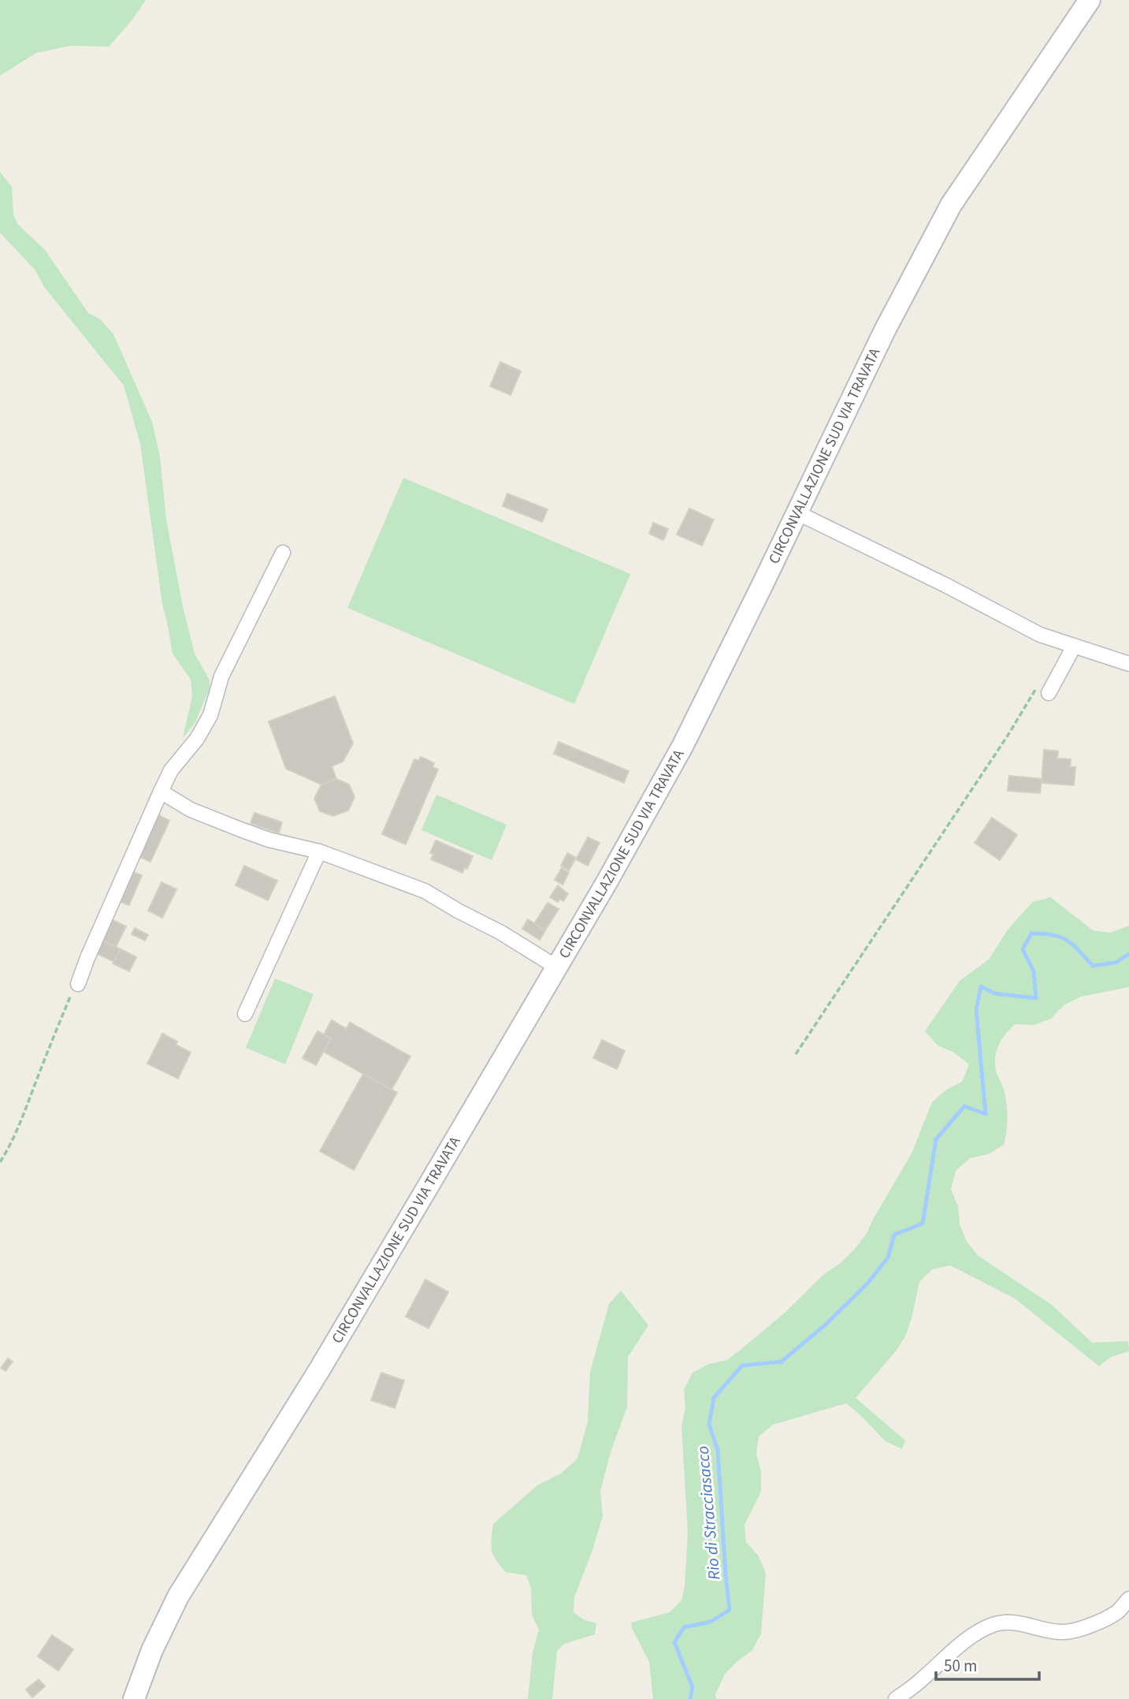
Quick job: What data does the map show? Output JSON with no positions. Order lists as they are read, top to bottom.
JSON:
{
  "streets": {
    "street": ["CIRCONVALLAZIONE SUD VIA TRAVATA"]
  },
  "water": ["Rio di Stracciasacco"],
  "scale_bar": "50 m"
}
